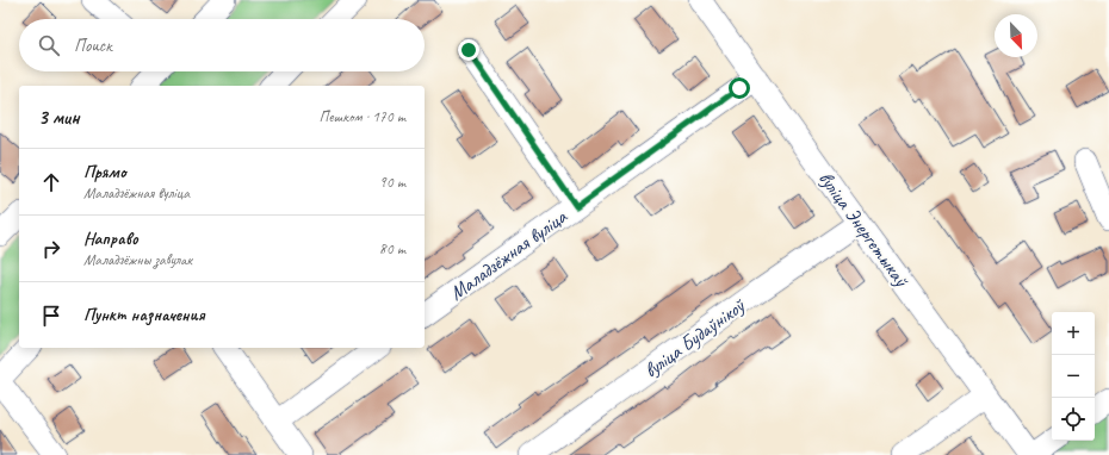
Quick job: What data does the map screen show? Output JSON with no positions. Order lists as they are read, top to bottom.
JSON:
{
  "streets": {
    "street": ["вуліца Энергетыкаў", "Маладзёжная вуліца", "вуліца Будаўнікоў"]
  },
  "crossings": [
    ["вуліца Энергетыкаў", "Маладзёжная вуліца"],
    ["вуліца Энергетыкаў", "вуліца Будаўнікоў"]
  ],
  "north": "bottom right",
  "page": {
    "search": "Поиск",
    "heading": ["3 мин", "Пешком · 170 m"],
    "list": [
      ["Прямо", "Маладзёжная вуліца", "90 m"],
      ["Направо", "Маладзёжны завулак", "80 m"],
      "Пункт назначения"
    ],
    "map_buttons": ["+", "−"]
  }
}
